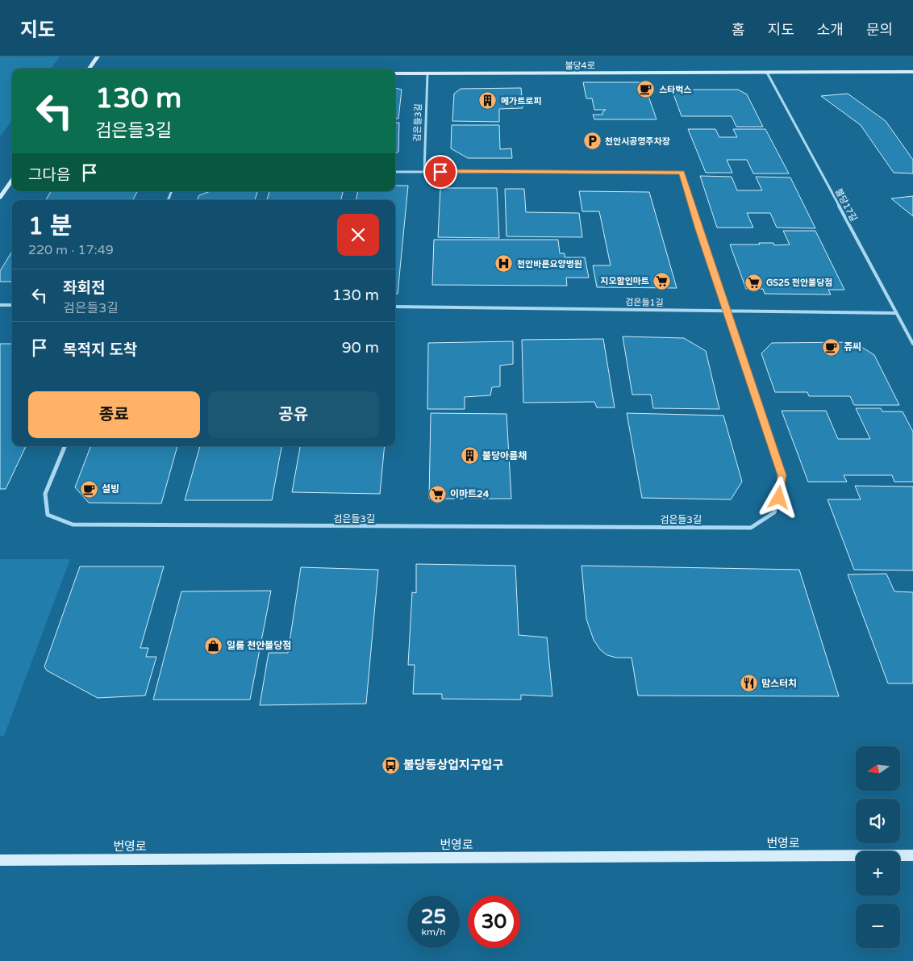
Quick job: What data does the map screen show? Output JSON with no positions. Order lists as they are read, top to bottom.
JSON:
{
  "streets": {
    "street": [
      "불당4로",
      "검은들3길",
      "불당17길",
      "검은들1길",
      "번영로"
    ]
  },
  "crossings": [
    ["불당4로", "검은들3길"],
    ["불당4로", "불당17길"],
    ["검은들3길", "검은들1길"],
    ["불당17길", "검은들1길"]
  ],
  "places": {
    "cafe": ["스타벅스", "쥬씨", "설빙"],
    "building": ["메가트로피", "불당아름채"],
    "parking": ["천안시공영주차장"],
    "hospital": ["천안바른요양병원"],
    "supermarket": ["지오할인마트", "GS25 천안불당점", "이마트24"],
    "shop": ["일룸 천안불당점"],
    "restaurant": ["맘스터치"],
    "bus stop": ["불당동상업지구입구"]
  },
  "north": "left",
  "page": {
    "header": "지도",
    "nav": [
      "홈",
      "지도",
      "소개",
      "문의"
    ],
    "turn": ["130 m", "검은들3길"],
    "then": "그다음",
    "heading": ["1 분", "220 m · 17:49"],
    "list": [
      {
        "name": "좌회전",
        "note": "검은들3길",
        "value": "130 m"
      },
      {
        "name": "목적지 도착",
        "value": "90 m"
      }
    ],
    "buttons": ["종료", "공유"],
    "map_buttons": ["+", "−"],
    "speed": "25 km/h",
    "limit": "30"
  }
}
